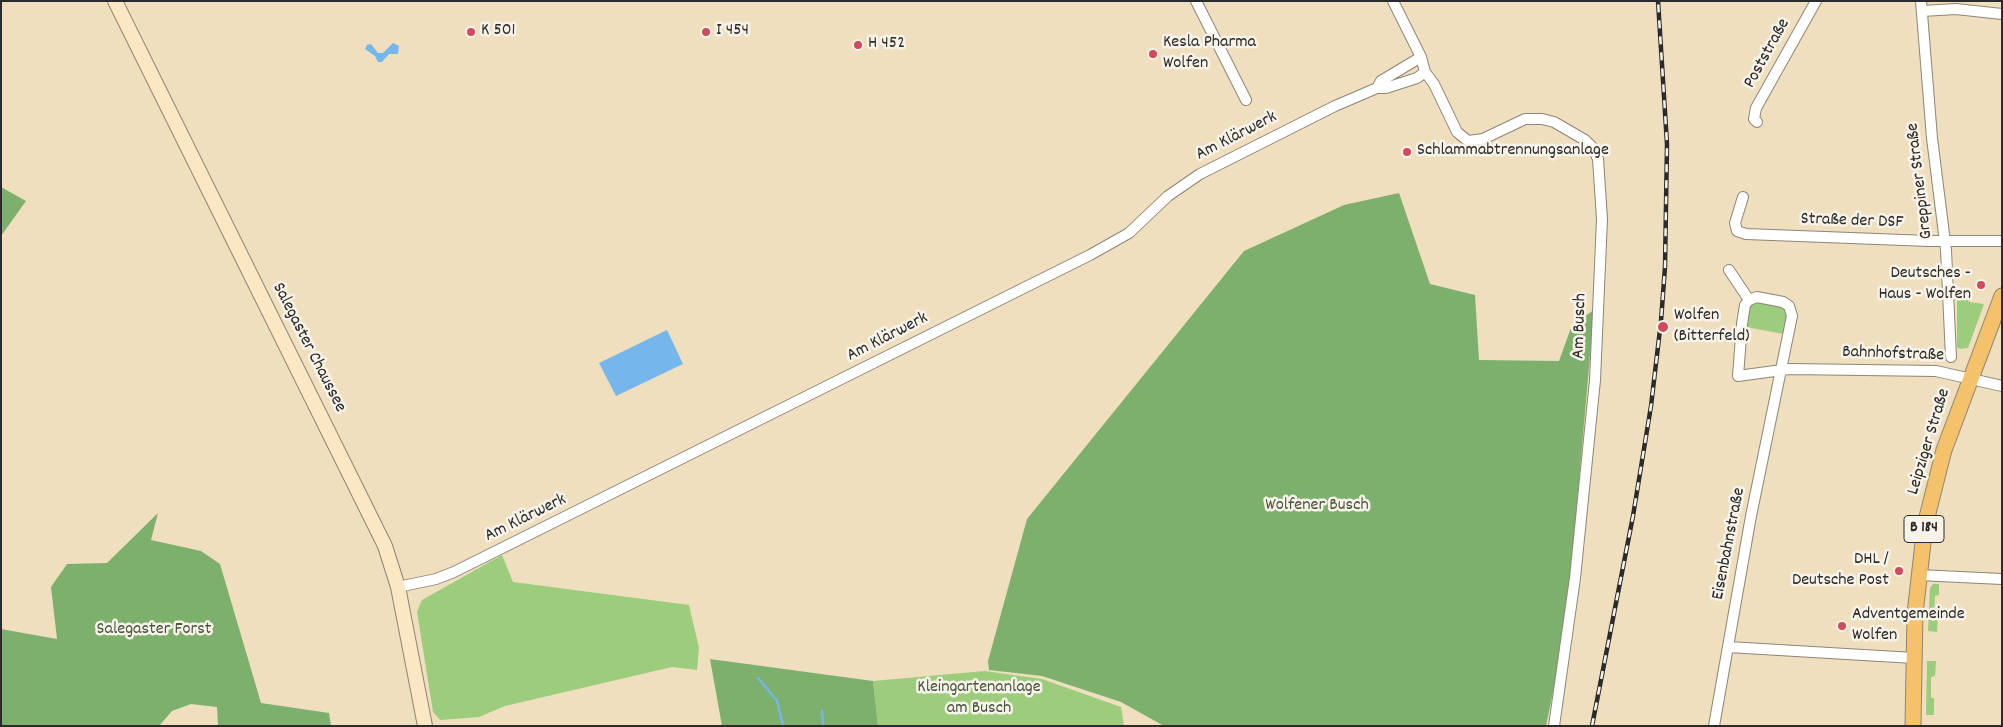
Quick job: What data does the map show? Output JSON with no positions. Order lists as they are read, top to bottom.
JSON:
{
  "streets": {
    "main road": ["Salegaster Chaussee", "Leipziger Straße", "B 184"],
    "street": [
      "Poststraße",
      "Am Klärwerk",
      "Greppiner Straße",
      "Straße der DSF",
      "Am Busch",
      "Bahnhofstraße",
      "Eisenbahnstraße"
    ]
  },
  "crossings": [
    ["Am Klärwerk", "Am Busch"],
    ["Am Klärwerk", "Salegaster Chaussee"],
    ["Greppiner Straße", "Straße der DSF"],
    ["Bahnhofstraße", "Leipziger Straße"],
    ["Bahnhofstraße", "Eisenbahnstraße"]
  ],
  "parks": ["Wolfener Busch", "Salegaster Forst", "Kleingartenanlage am Busch"],
  "places": [
    "K 501",
    "I 454",
    "H 452",
    "Kesla Pharma Wolfen",
    "Schlammabtrennungsanlage",
    "Deutsches - Haus - Wolfen",
    "Wolfen (Bitterfeld)",
    "DHL / Deutsche Post",
    "Adventgemeinde Wolfen"
  ]
}
